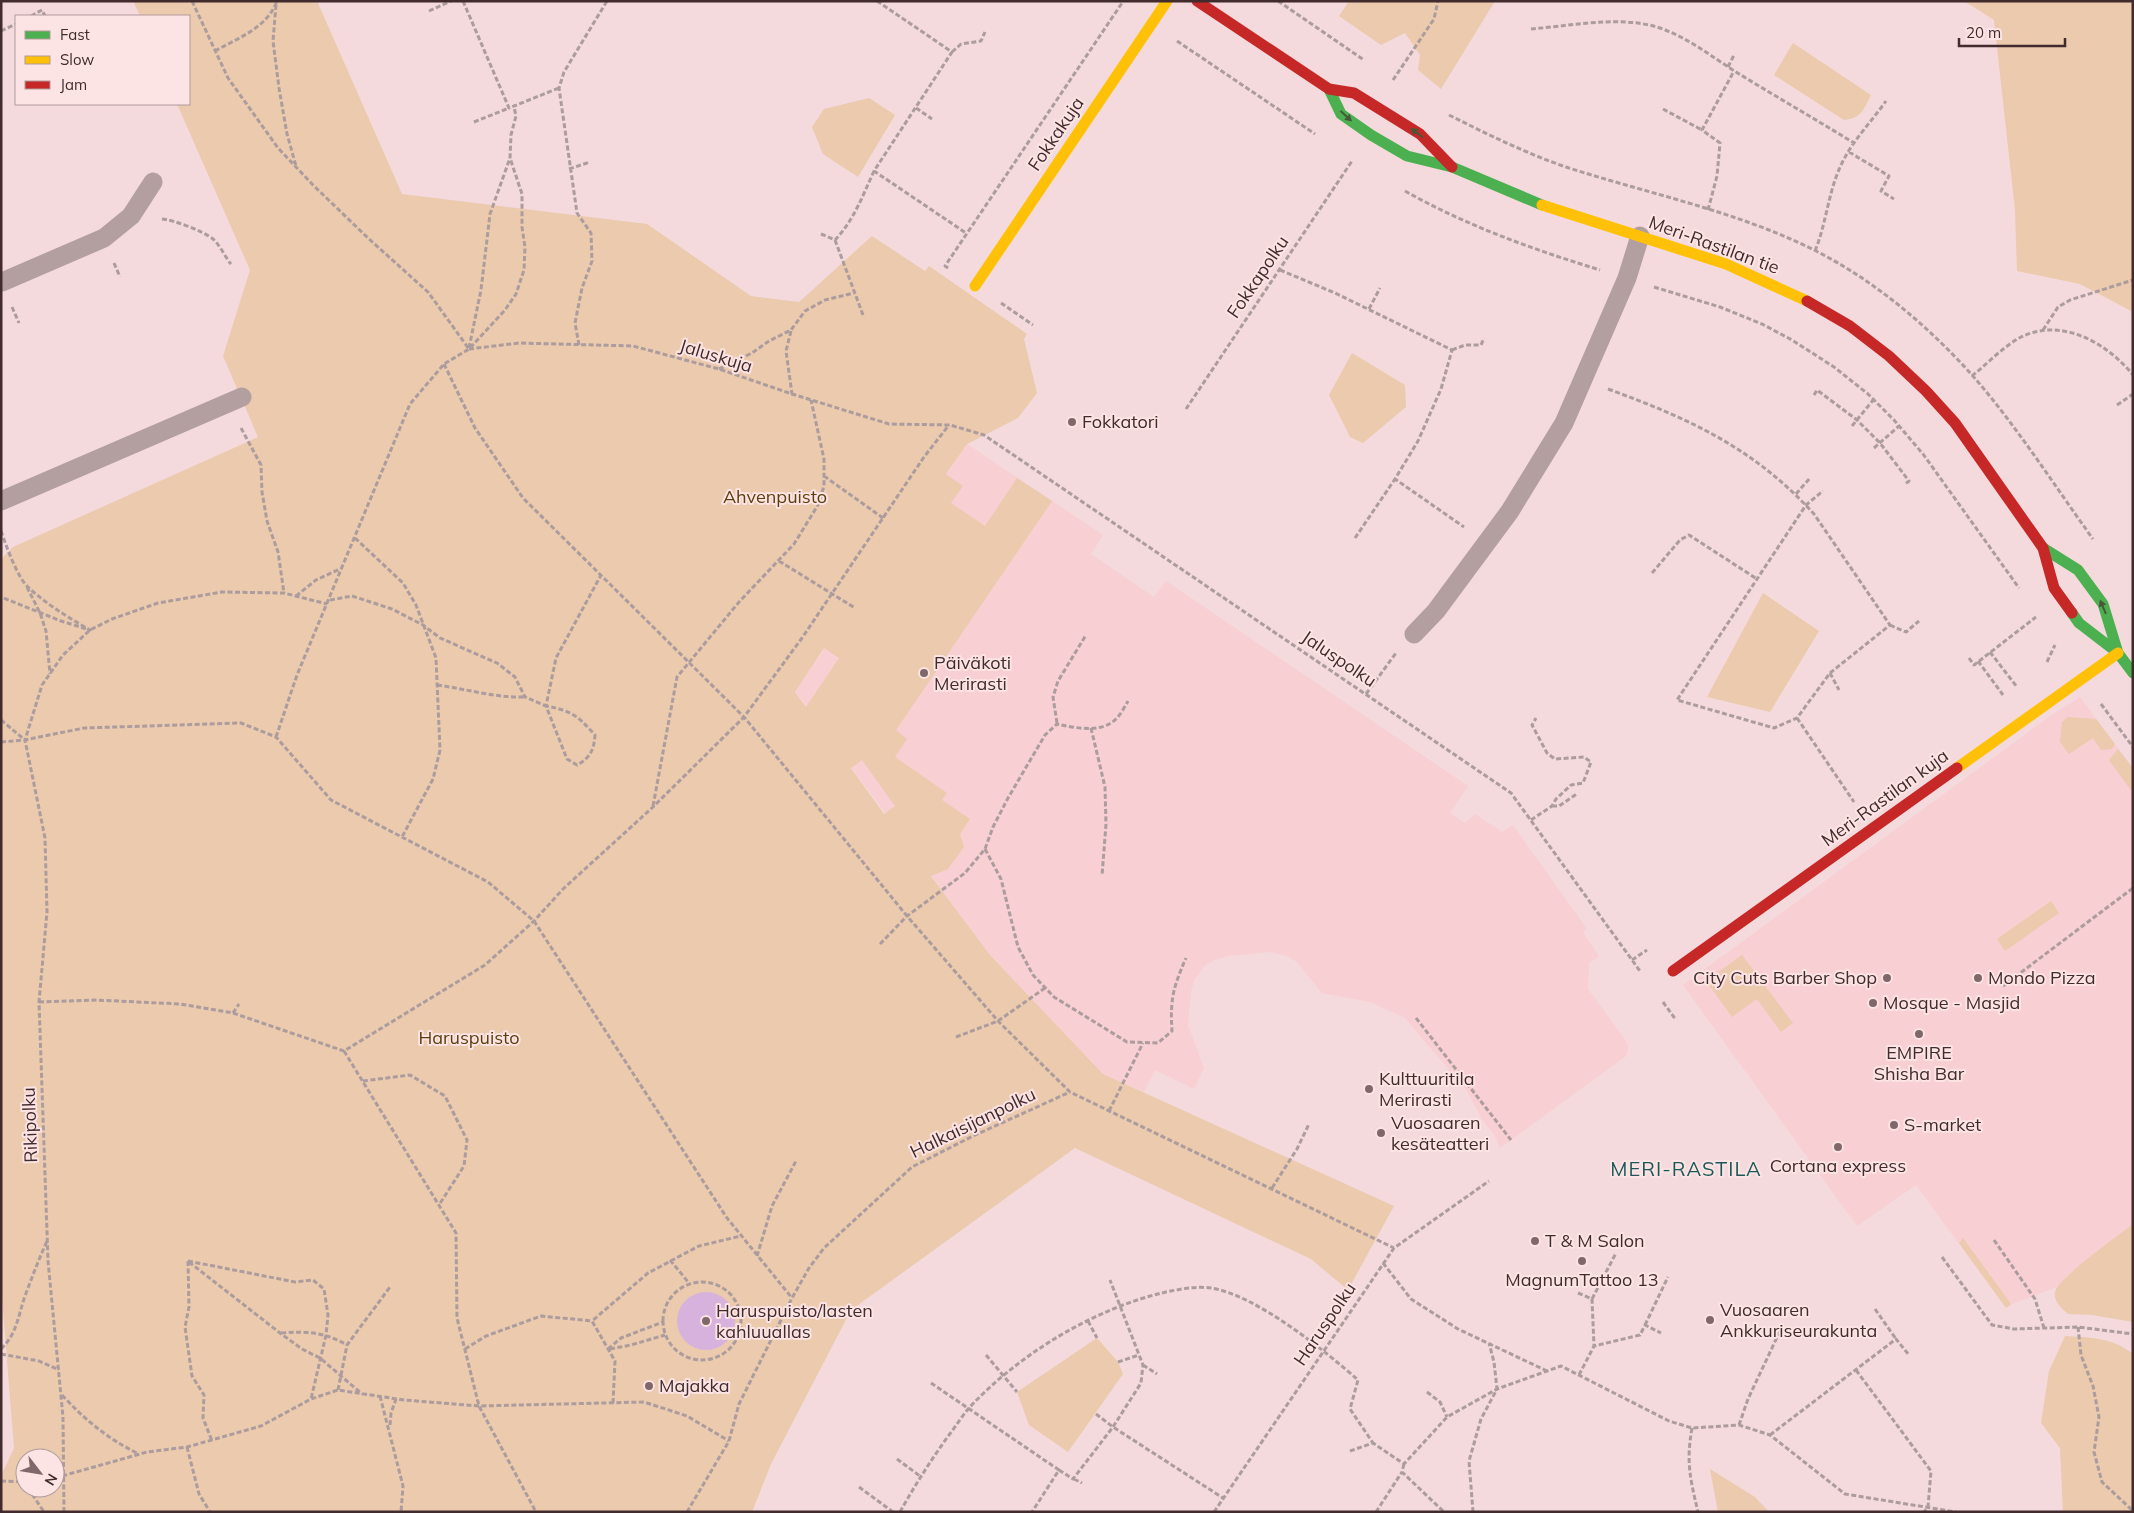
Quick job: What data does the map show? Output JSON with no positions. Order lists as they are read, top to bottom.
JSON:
{
  "streets": {
    "street": ["Fokkakuja", "Meri-Rastilan tie", "Meri-Rastilan kuja"],
    "path": [
      "Fokkapolku",
      "Jaluskuja",
      "Jaluspolku",
      "Halkaisijanpolku",
      "Rikipolku",
      "Haruspolku"
    ]
  },
  "crossings": [
    ["Meri-Rastilan tie", "Meri-Rastilan kuja"],
    ["Jaluskuja", "Jaluspolku"]
  ],
  "districts": ["MERI-RASTILA"],
  "parks": ["Ahvenpuisto", "Haruspuisto"],
  "places": [
    "Fokkatori",
    "Päiväkoti Merirasti",
    "City Cuts Barber Shop",
    "Mondo Pizza",
    "Mosque - Masjid",
    "EMPIRE Shisha Bar",
    "Kulttuuritila Merirasti",
    "S-market",
    "Vuosaaren kesäteatteri",
    "Cortana express",
    "T & M Salon",
    "MagnumTattoo 13",
    "Vuosaaren Ankkuriseurakunta",
    "Haruspuisto/lasten kahluuallas",
    "Majakka"
  ],
  "legend": ["Fast", "Slow", "Jam"],
  "scale_bar": "20 m",
  "north": "bottom right"
}
